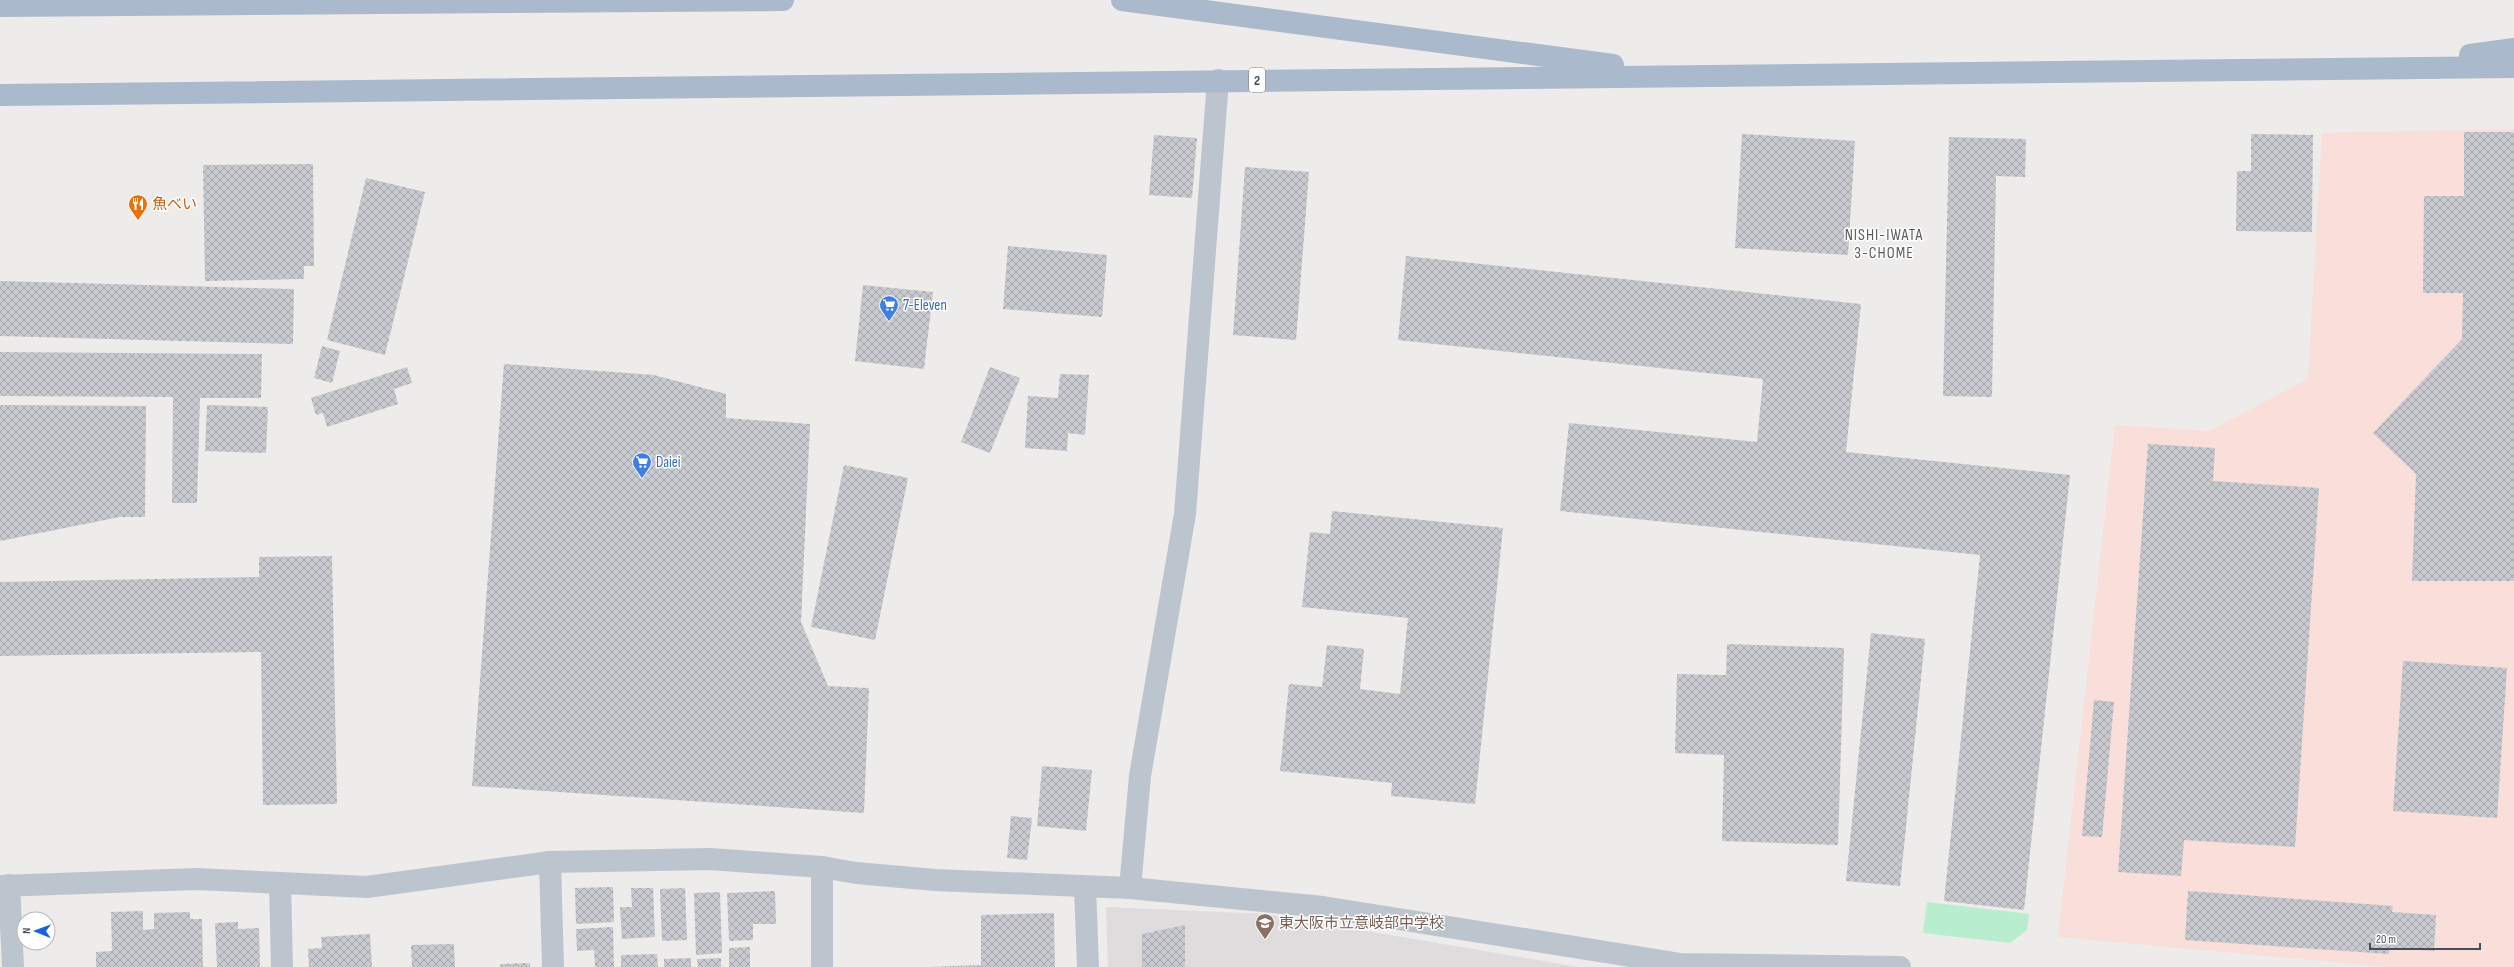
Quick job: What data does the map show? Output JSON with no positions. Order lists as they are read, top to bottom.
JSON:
{
  "streets": {
    "main road": ["2"]
  },
  "districts": ["NISHI-IWATA 3-CHOME"],
  "places": {
    "restaurant": ["魚べい"],
    "supermarket": ["7-Eleven", "Daiei"],
    "school or university": ["東大阪市立意岐部中学校"]
  },
  "scale_bar": "20 m",
  "north": "left"
}
